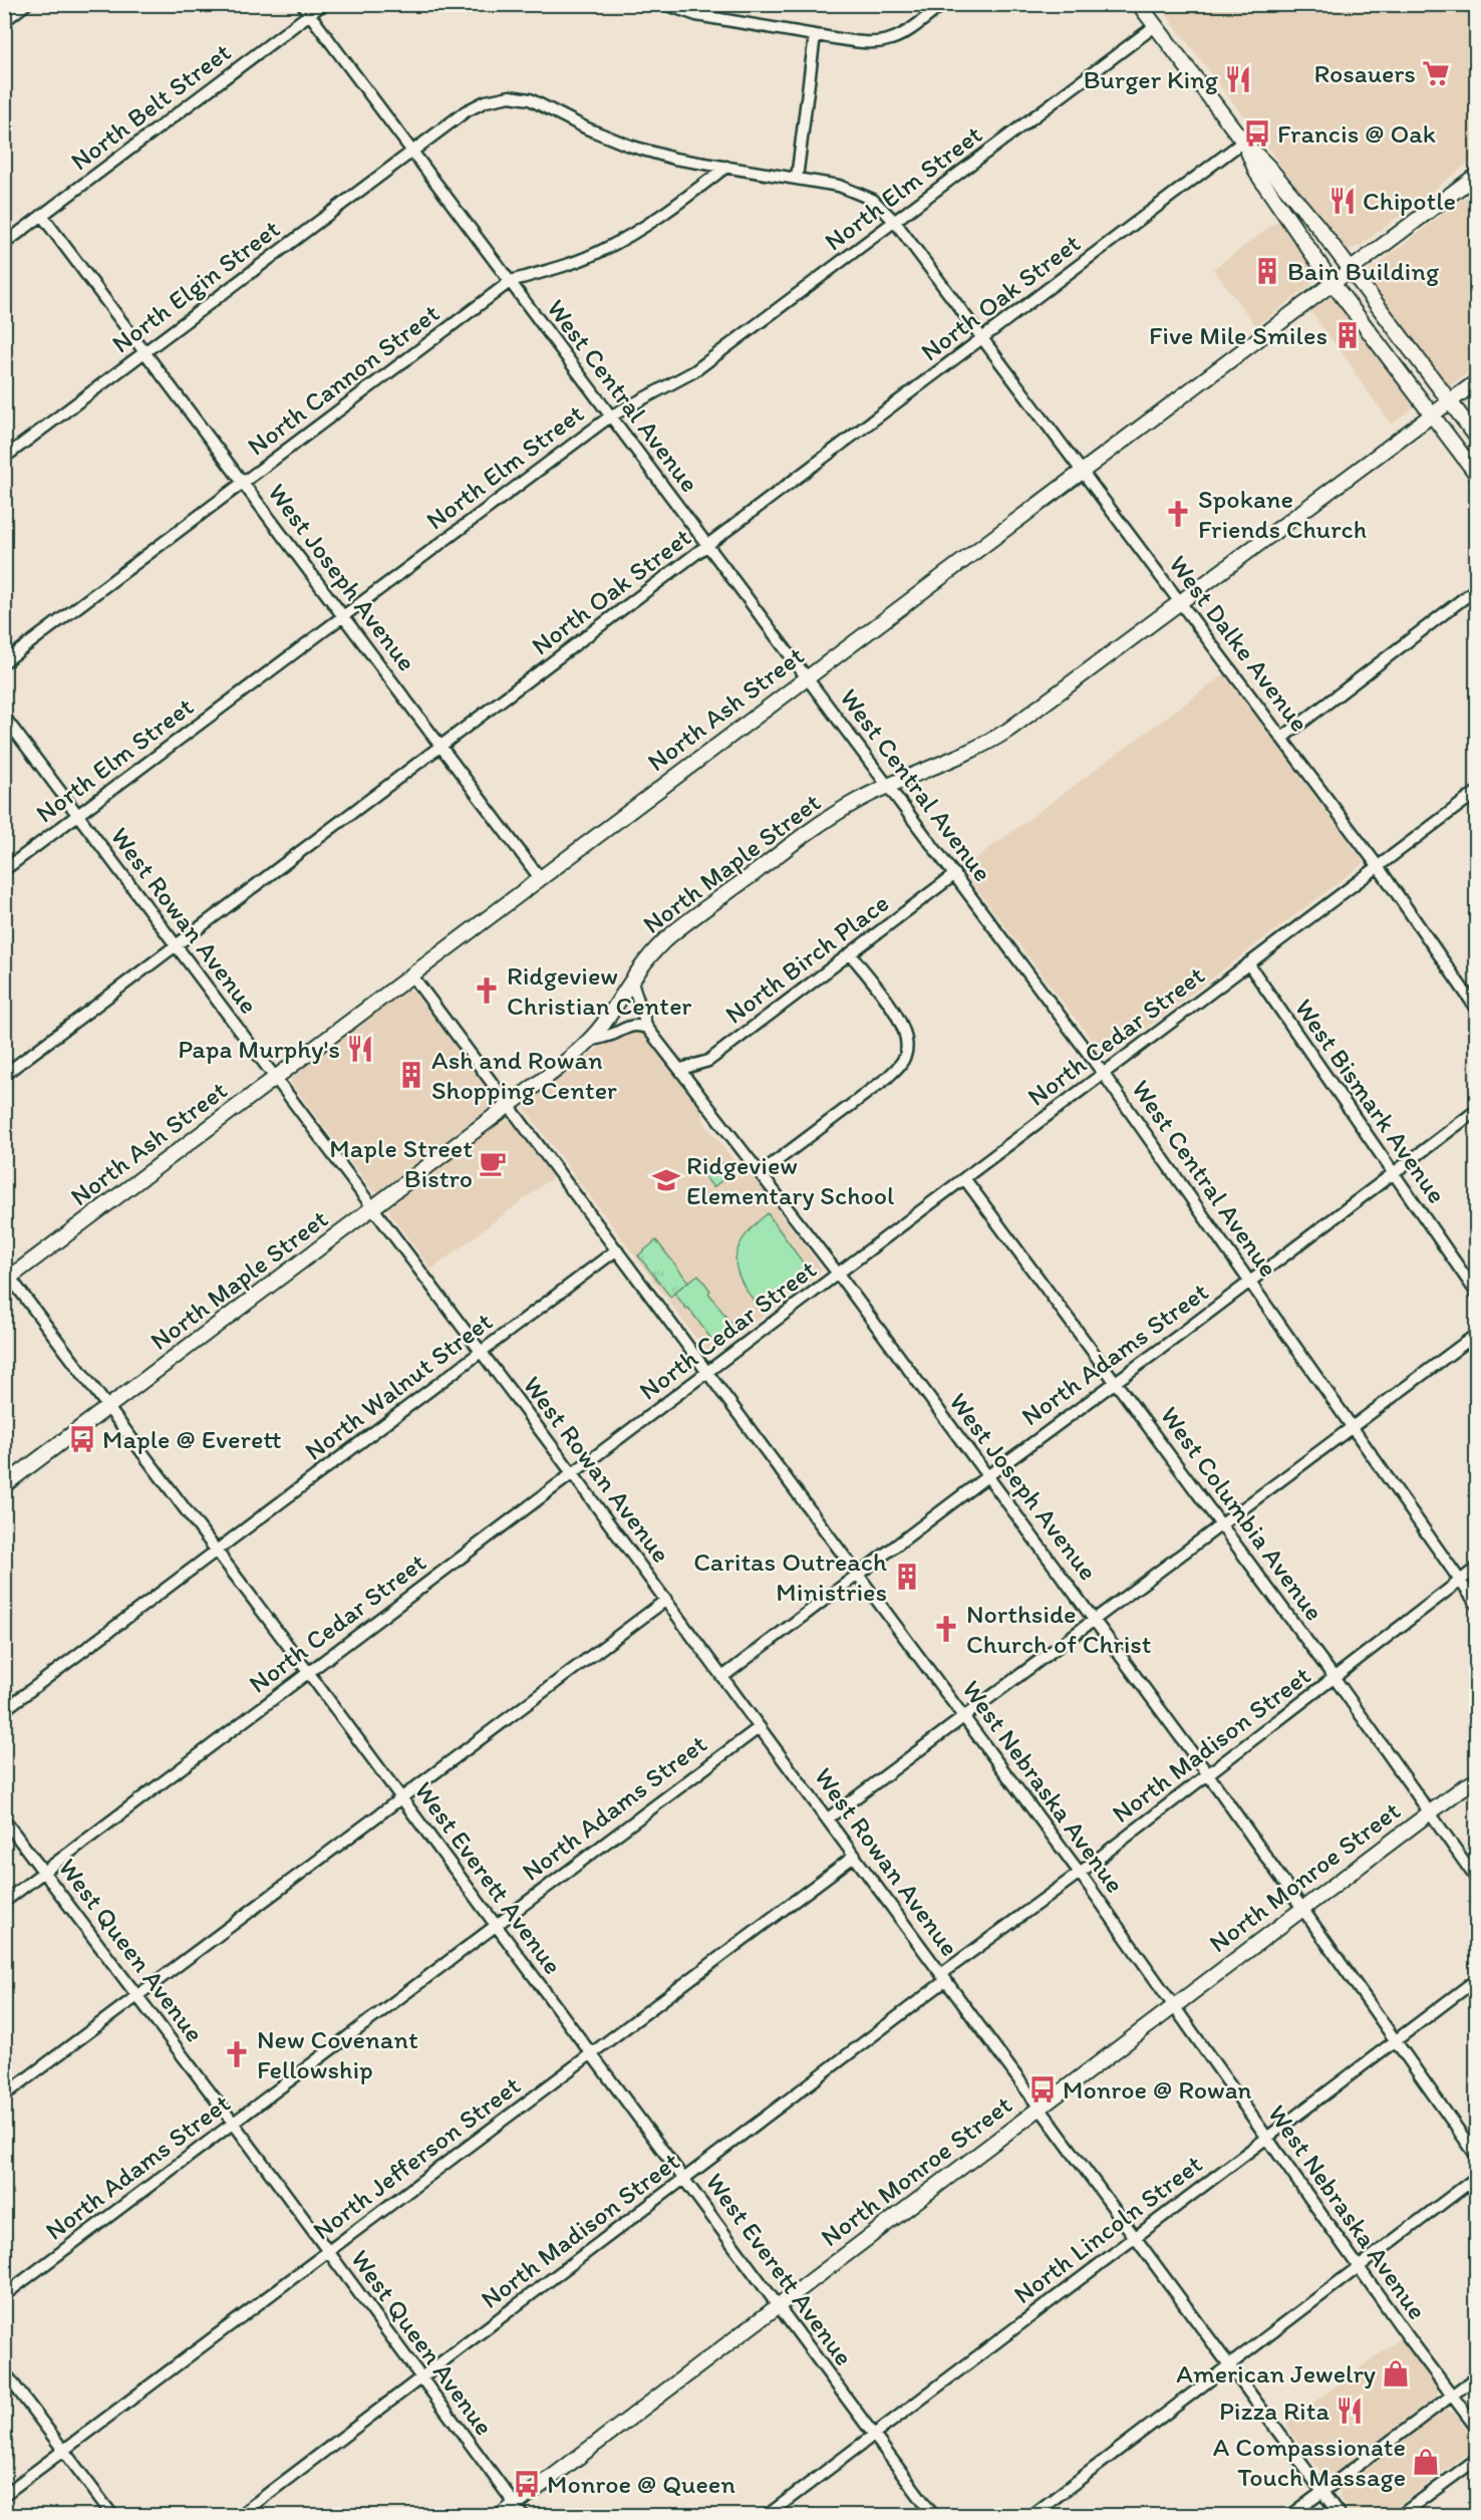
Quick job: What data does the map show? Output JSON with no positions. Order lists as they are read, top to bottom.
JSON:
{
  "streets": {
    "main road": ["North Ash Street", "North Maple Street", "North Monroe Street"],
    "street": [
      "North Belt Street",
      "North Elm Street",
      "North Elgin Street",
      "North Oak Street",
      "North Cannon Street",
      "West Central Avenue",
      "West Joseph Avenue",
      "West Dalke Avenue",
      "West Rowan Avenue",
      "North Birch Place",
      "North Cedar Street",
      "West Bismark Avenue",
      "North Adams Street",
      "North Walnut Street",
      "West Columbia Avenue",
      "North Madison Street",
      "West Nebraska Avenue",
      "West Everett Avenue",
      "West Queen Avenue",
      "North Jefferson Street",
      "North Lincoln Street"
    ]
  },
  "crossings": [
    ["North Belt Street", "West Central Avenue"],
    ["North Belt Street", "West Joseph Avenue"],
    ["North Elm Street", "West Central Avenue"],
    ["North Elm Street", "West Joseph Avenue"],
    ["North Elm Street", "West Dalke Avenue"],
    ["North Elm Street", "West Rowan Avenue"],
    ["North Elgin Street", "North Cannon Street"],
    ["North Elgin Street", "West Central Avenue"],
    ["North Elgin Street", "West Joseph Avenue"],
    ["North Elgin Street", "West Dalke Avenue"],
    ["North Oak Street", "West Central Avenue"],
    ["North Oak Street", "West Joseph Avenue"],
    ["North Oak Street", "West Dalke Avenue"],
    ["North Oak Street", "West Rowan Avenue"],
    ["North Cannon Street", "West Central Avenue"],
    ["North Cannon Street", "West Joseph Avenue"],
    ["North Cannon Street", "West Dalke Avenue"],
    ["West Central Avenue", "North Ash Street"],
    ["West Central Avenue", "North Maple Street"],
    ["West Central Avenue", "North Birch Place"],
    ["West Central Avenue", "North Cedar Street"],
    ["West Central Avenue", "North Adams Street"],
    ["West Central Avenue", "North Madison Street"],
    ["West Joseph Avenue", "North Ash Street"],
    ["West Joseph Avenue", "North Birch Place"],
    ["West Joseph Avenue", "North Cedar Street"],
    ["West Joseph Avenue", "North Adams Street"],
    ["West Joseph Avenue", "North Madison Street"],
    ["West Joseph Avenue", "North Monroe Street"],
    ["West Joseph Avenue", "North Lincoln Street"],
    ["West Dalke Avenue", "North Ash Street"],
    ["West Dalke Avenue", "North Maple Street"],
    ["West Dalke Avenue", "North Cedar Street"],
    ["North Ash Street", "West Rowan Avenue"],
    ["North Ash Street", "West Nebraska Avenue"],
    ["North Ash Street", "West Everett Avenue"],
    ["North Maple Street", "West Rowan Avenue"],
    ["North Maple Street", "West Nebraska Avenue"],
    ["North Maple Street", "West Everett Avenue"],
    ["West Rowan Avenue", "North Cedar Street"],
    ["West Rowan Avenue", "North Adams Street"],
    ["West Rowan Avenue", "North Walnut Street"],
    ["West Rowan Avenue", "North Madison Street"],
    ["West Rowan Avenue", "North Monroe Street"],
    ["West Rowan Avenue", "North Jefferson Street"],
    ["West Rowan Avenue", "North Lincoln Street"],
    ["North Cedar Street", "West Bismark Avenue"],
    ["North Cedar Street", "West Columbia Avenue"],
    ["North Cedar Street", "West Nebraska Avenue"],
    ["North Cedar Street", "West Everett Avenue"],
    ["North Cedar Street", "West Queen Avenue"],
    ["West Bismark Avenue", "North Adams Street"],
    ["North Adams Street", "West Columbia Avenue"],
    ["North Adams Street", "West Nebraska Avenue"],
    ["North Adams Street", "West Everett Avenue"],
    ["North Adams Street", "West Queen Avenue"],
    ["North Walnut Street", "West Nebraska Avenue"],
    ["North Walnut Street", "West Everett Avenue"],
    ["West Columbia Avenue", "North Madison Street"],
    ["West Columbia Avenue", "North Monroe Street"],
    ["North Madison Street", "West Nebraska Avenue"],
    ["North Madison Street", "West Everett Avenue"],
    ["North Madison Street", "West Queen Avenue"],
    ["West Nebraska Avenue", "North Monroe Street"],
    ["West Nebraska Avenue", "North Lincoln Street"],
    ["North Monroe Street", "West Everett Avenue"],
    ["North Monroe Street", "West Queen Avenue"],
    ["West Everett Avenue", "North Jefferson Street"],
    ["West Everett Avenue", "North Lincoln Street"],
    ["West Queen Avenue", "North Jefferson Street"]
  ],
  "places": {
    "supermarket": ["Rosauers"],
    "restaurant": [
      "Burger King",
      "Chipotle",
      "Papa Murphy's",
      "Pizza Rita"
    ],
    "bus stop": [
      "Francis @ Oak",
      "Maple @ Everett",
      "Monroe @ Rowan",
      "Monroe @ Queen"
    ],
    "building": [
      "Bain Building",
      "Five Mile Smiles",
      "Ash and Rowan Shopping Center",
      "Caritas Outreach Ministries"
    ],
    "church": [
      "Spokane Friends Church",
      "Ridgeview Christian Center",
      "Northside Church of Christ",
      "New Covenant Fellowship"
    ],
    "cafe": ["Maple Street Bistro"],
    "school or university": ["Ridgeview Elementary School"],
    "shop": ["American Jewelry", "A Compassionate Touch Massage"]
  }
}
